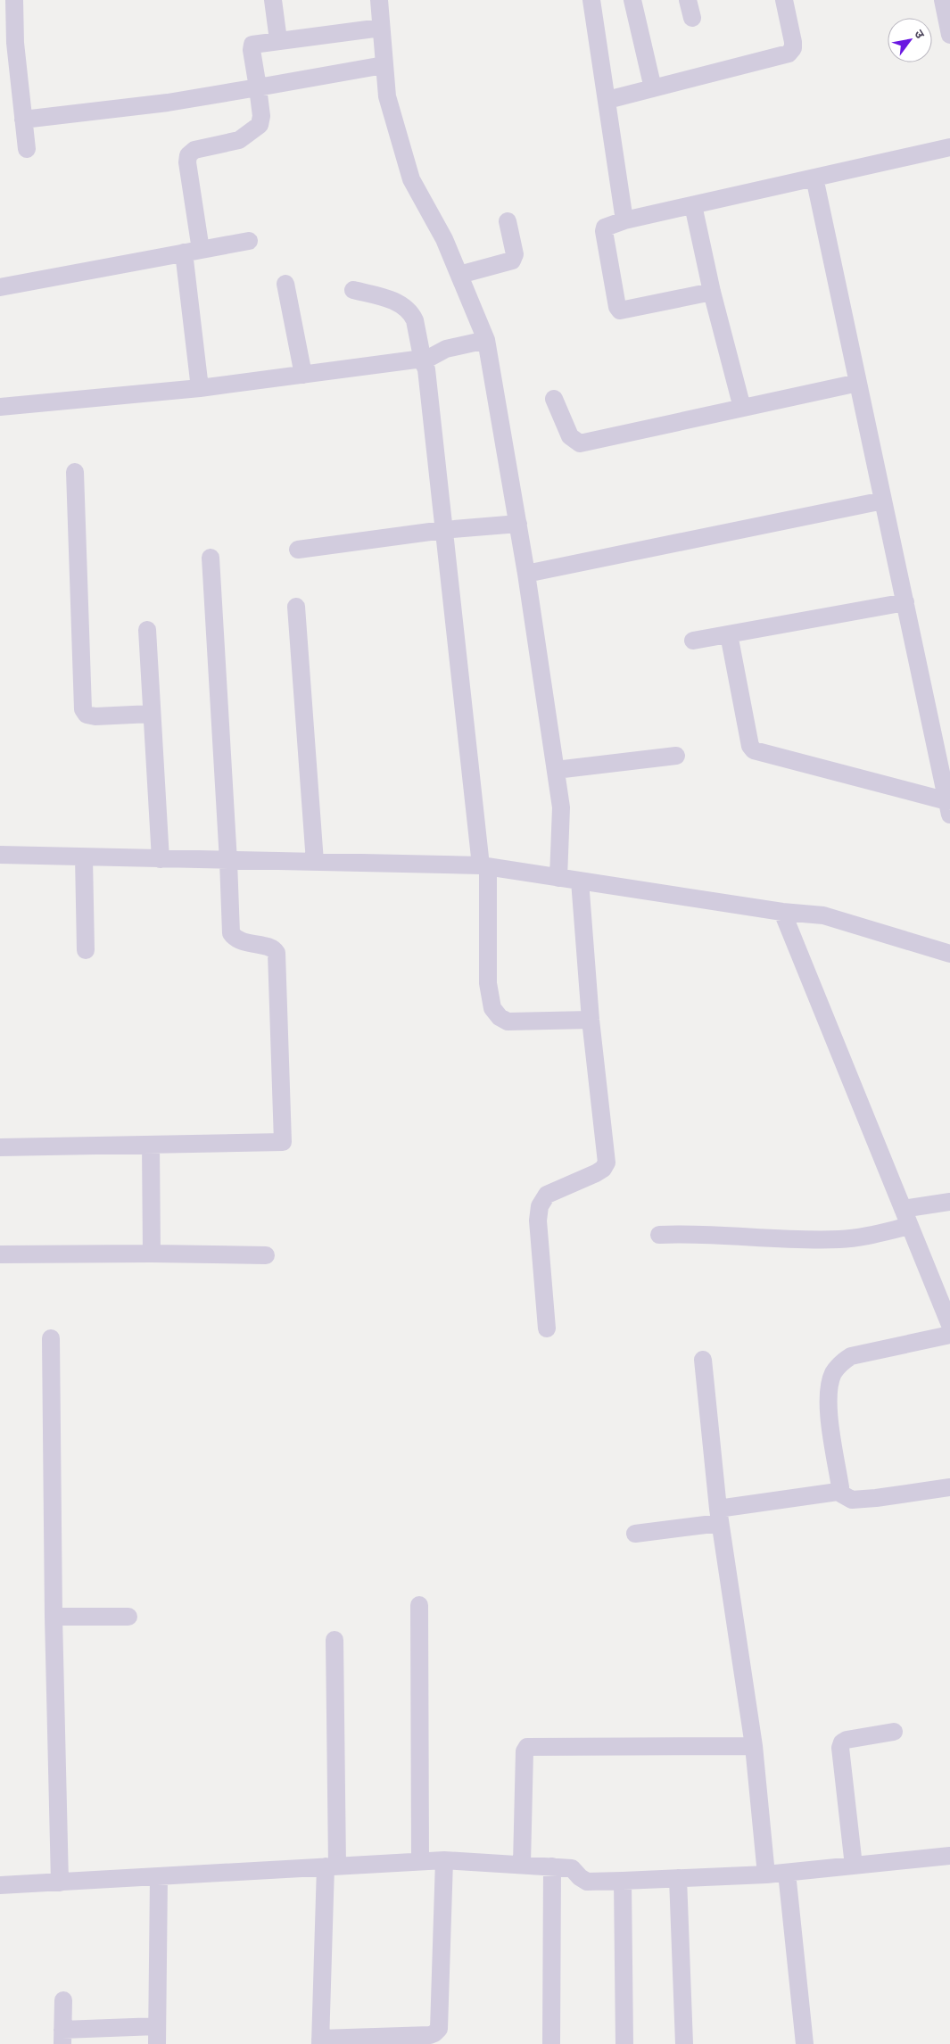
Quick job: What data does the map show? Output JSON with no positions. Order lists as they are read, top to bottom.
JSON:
{
  "north": "top right"
}
